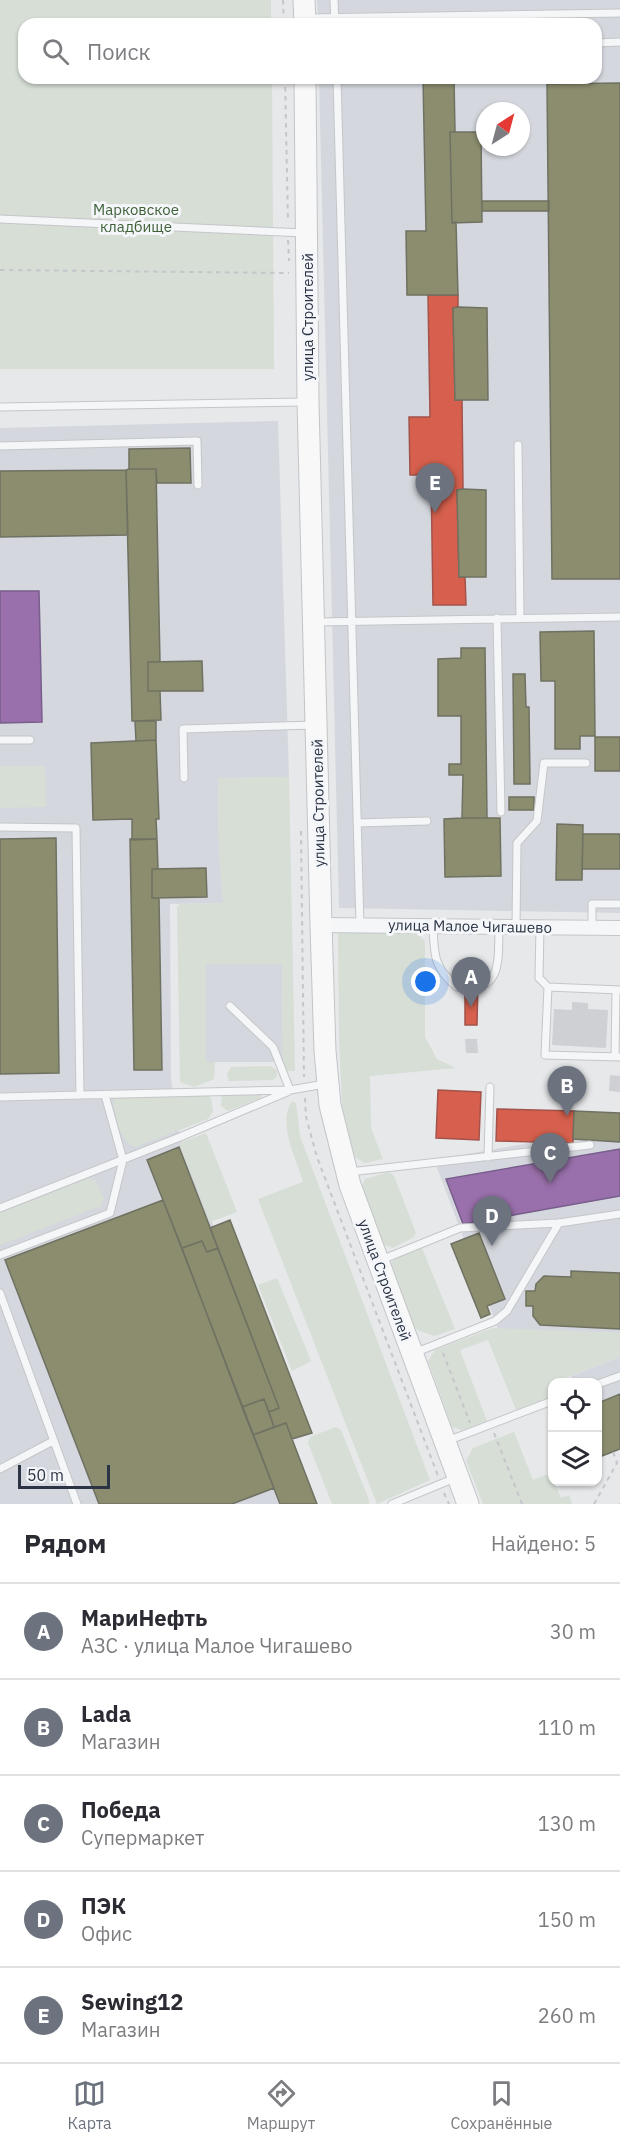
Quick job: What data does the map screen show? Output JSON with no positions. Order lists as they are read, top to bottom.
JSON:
{
  "streets": {
    "main road": ["улица Строителей"],
    "street": ["улица Малое Чигашево"]
  },
  "crossings": [
    ["улица Строителей", "улица Малое Чигашево"]
  ],
  "parks": ["Марковское кладбище"],
  "scale_bar": "50 m",
  "north": "top right",
  "page": {
    "search": "Поиск",
    "pins": [
      "E",
      "A",
      "B",
      "C",
      "D"
    ],
    "scale": "50 m",
    "heading": ["Рядом", "Найдено: 5"],
    "list": [
      {
        "mark": "A",
        "name": "МариНефть",
        "note": "АЗС · улица Малое Чигашево",
        "value": "30 m"
      },
      {
        "mark": "B",
        "name": "Lada",
        "note": "Магазин",
        "value": "110 m"
      },
      {
        "mark": "C",
        "name": "Победа",
        "note": "Супермаркет",
        "value": "130 m"
      },
      {
        "mark": "D",
        "name": "ПЭК",
        "note": "Офис",
        "value": "150 m"
      },
      {
        "mark": "E",
        "name": "Sewing12",
        "note": "Магазин",
        "value": "260 m"
      }
    ],
    "nav": ["Карта", "Маршрут", "Сохранённые"]
  }
}
